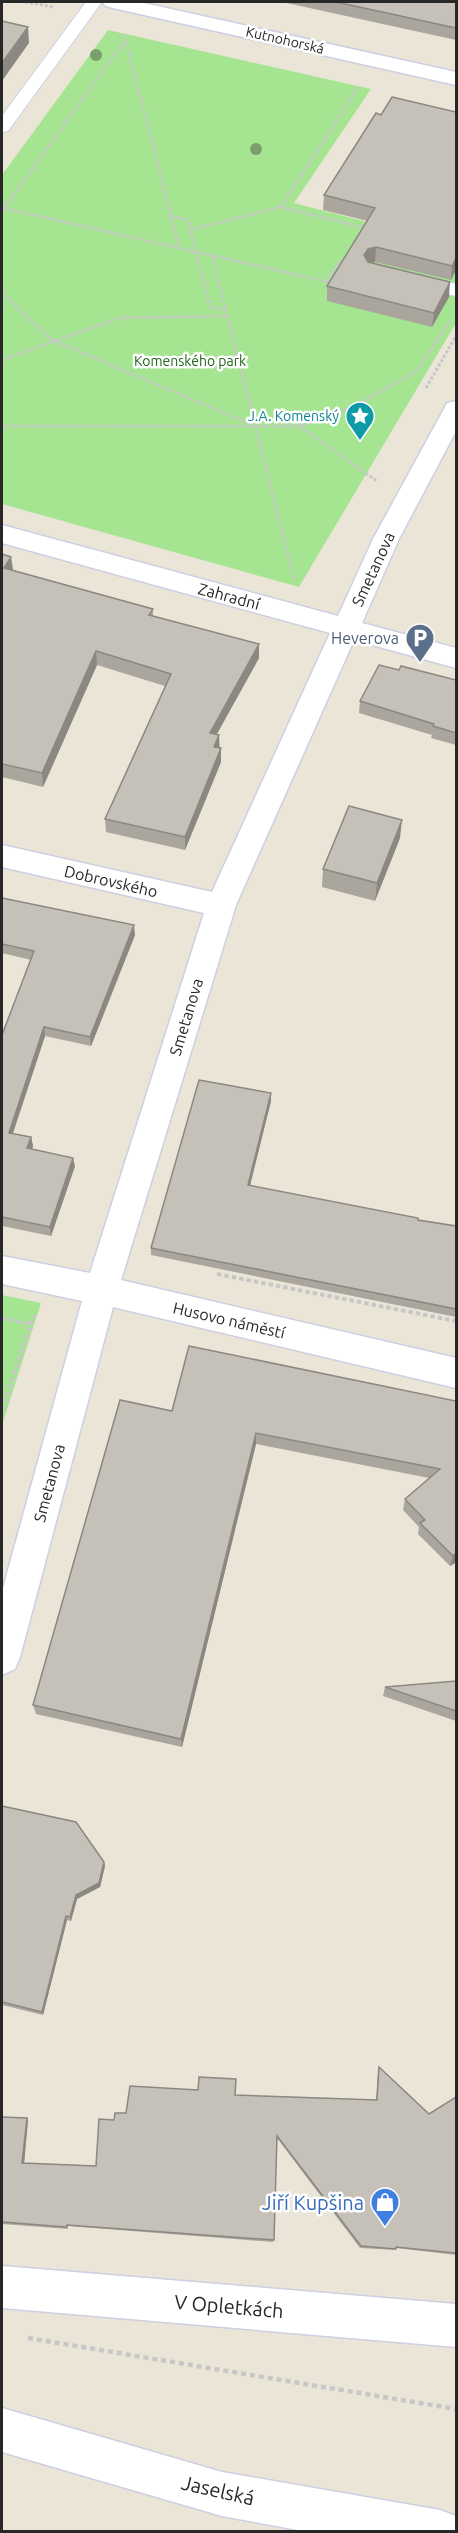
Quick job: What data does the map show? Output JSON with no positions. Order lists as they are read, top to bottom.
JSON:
{
  "streets": {
    "street": [
      "Kutnohorská",
      "Smetanova",
      "Zahradní",
      "Dobrovského",
      "Husovo náměstí",
      "V Opletkách",
      "Jaselská"
    ]
  },
  "crossings": [
    ["Smetanova", "Zahradní"],
    ["Smetanova", "Dobrovského"],
    ["Smetanova", "Husovo náměstí"]
  ],
  "parks": ["Komenského park"],
  "places": {
    "place": ["J.A. Komenský"],
    "parking": ["Heverova"],
    "shop": ["Jiří Kupšina"]
  }
}
